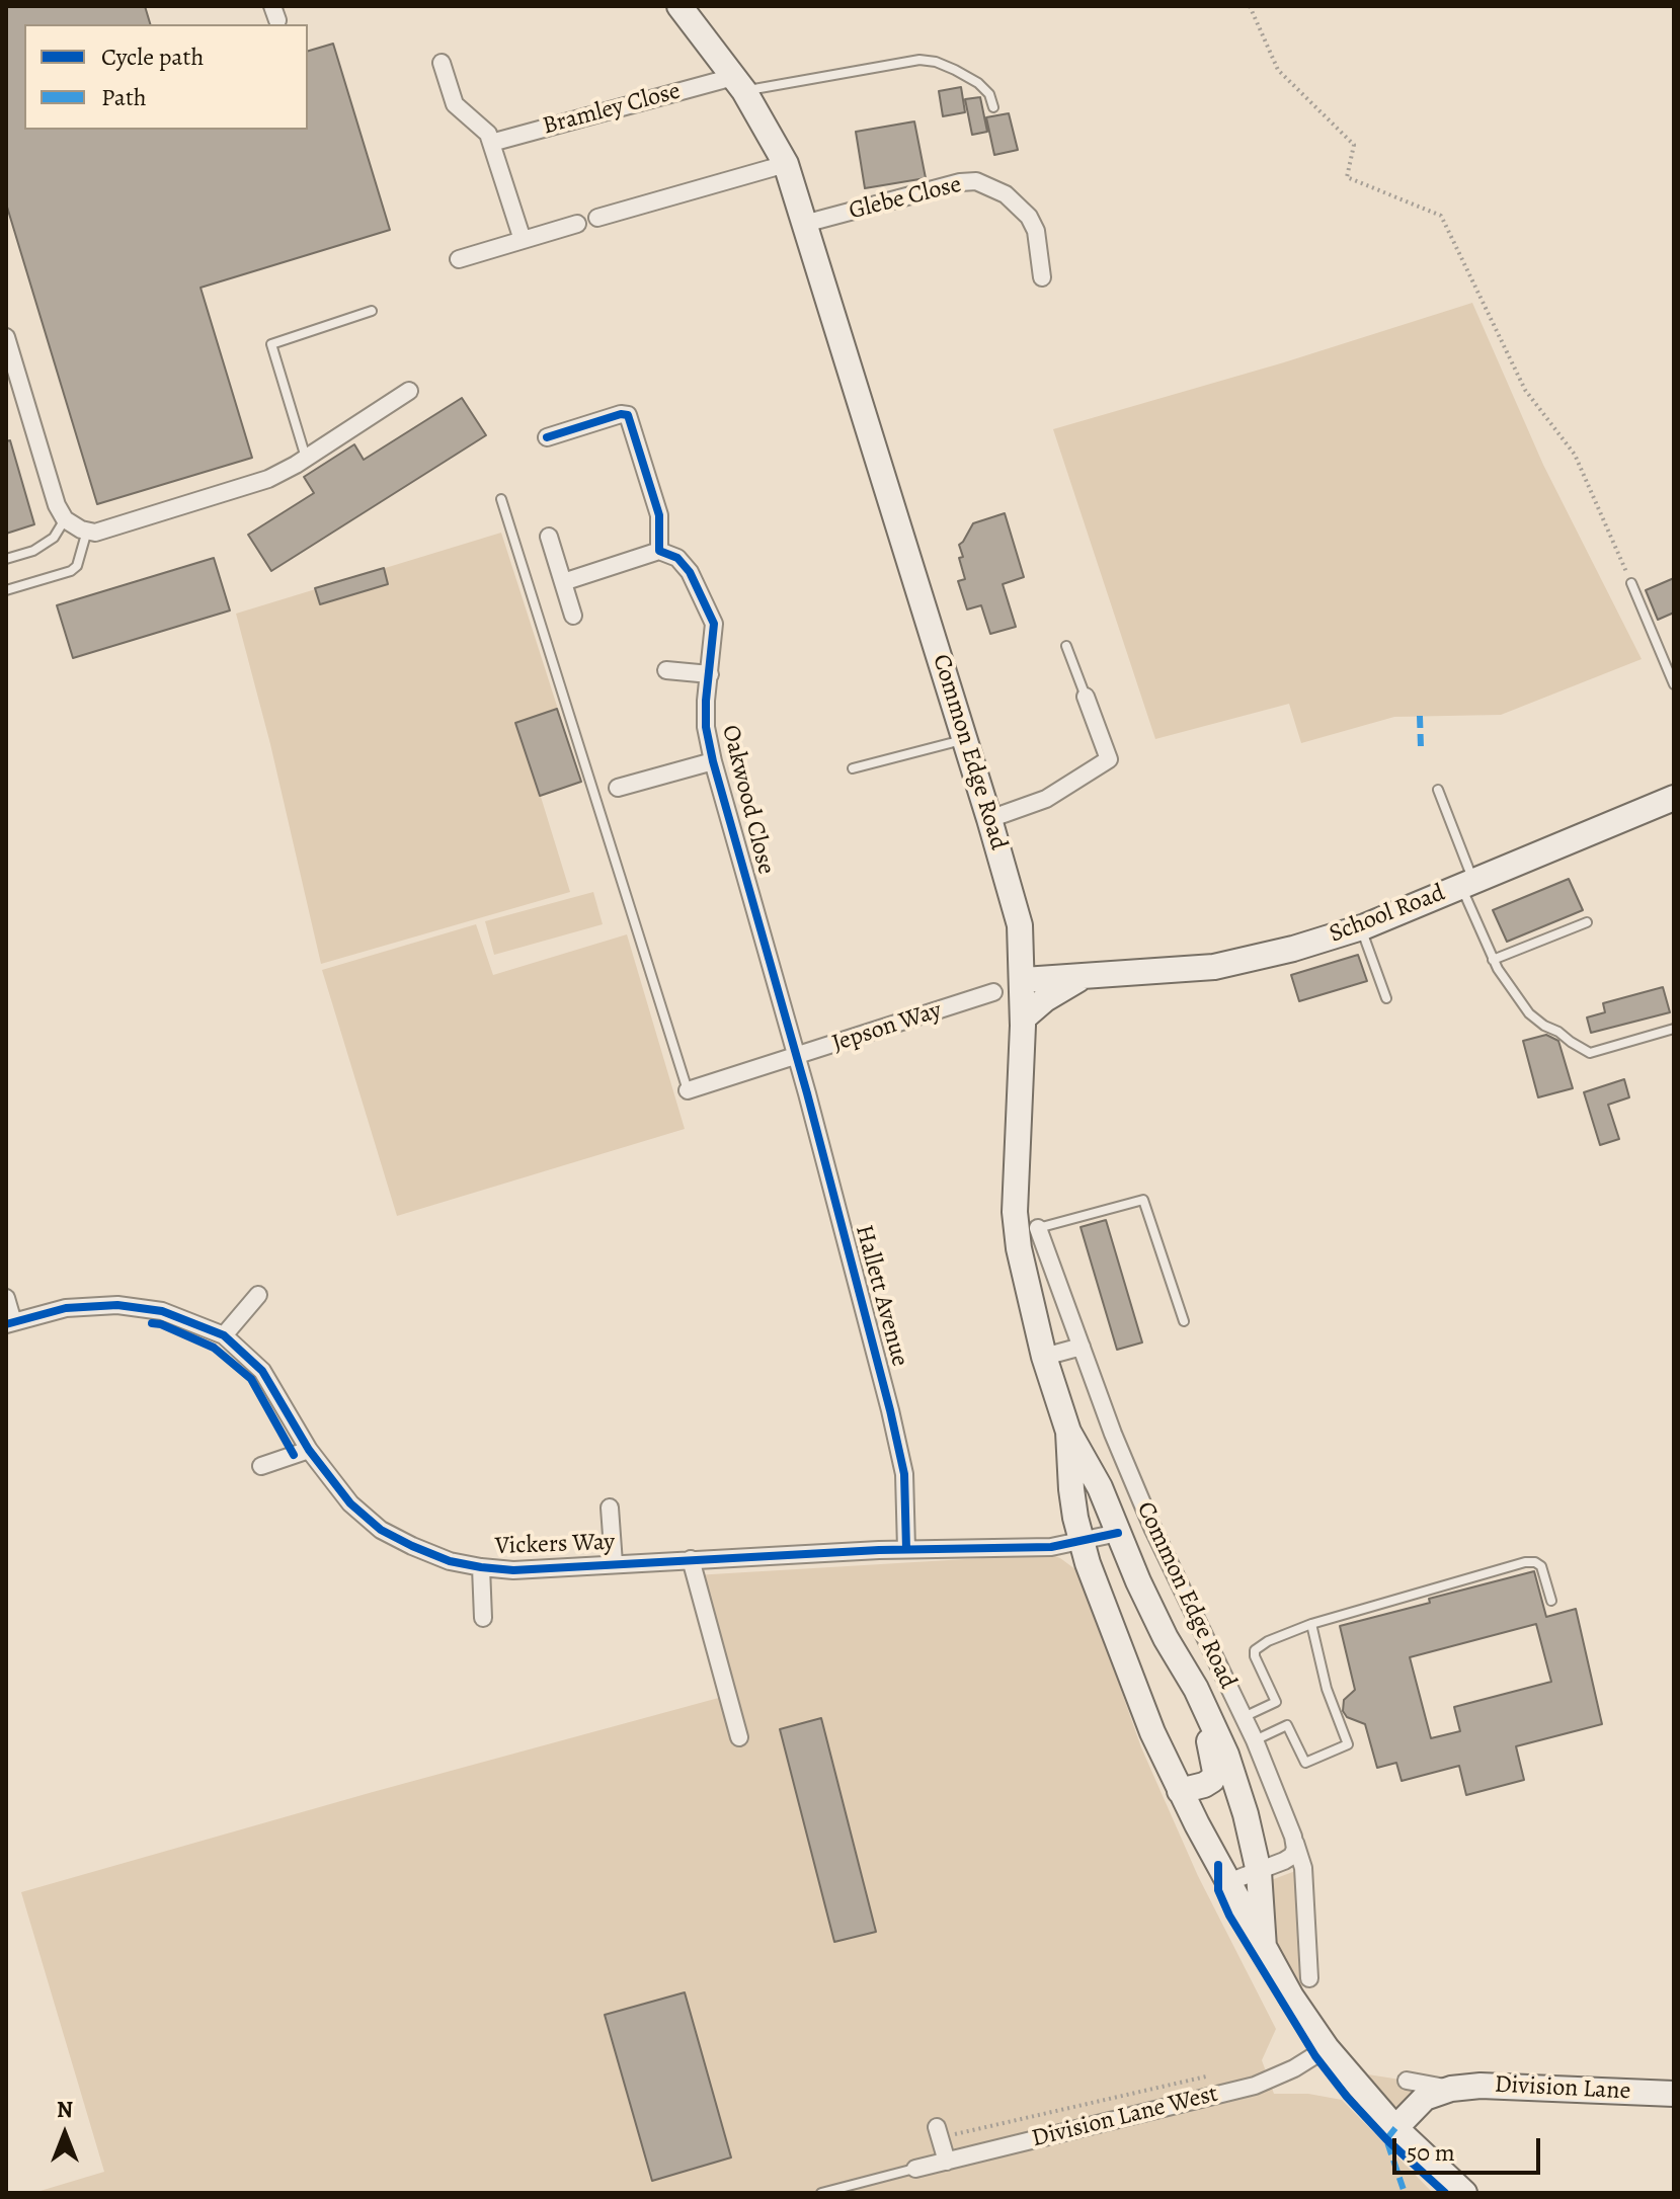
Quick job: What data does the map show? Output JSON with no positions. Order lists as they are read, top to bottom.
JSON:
{
  "streets": {
    "main road": ["Common Edge Road", "School Road", "Division Lane"],
    "street": [
      "Bramley Close",
      "Glebe Close",
      "Oakwood Close",
      "Jepson Way",
      "Hallett Avenue",
      "Vickers Way",
      "Division Lane West"
    ]
  },
  "crossings": [
    ["Bramley Close", "Common Edge Road"],
    ["Glebe Close", "Common Edge Road"],
    ["Common Edge Road", "School Road"],
    ["Common Edge Road", "Vickers Way"],
    ["Common Edge Road", "Division Lane"],
    ["Common Edge Road", "Division Lane West"],
    ["Oakwood Close", "Jepson Way"],
    ["Oakwood Close", "Hallett Avenue"],
    ["Jepson Way", "Hallett Avenue"],
    ["Hallett Avenue", "Vickers Way"]
  ],
  "legend": ["Cycle path", "Path"],
  "scale_bar": "50 m",
  "north": "top"
}
